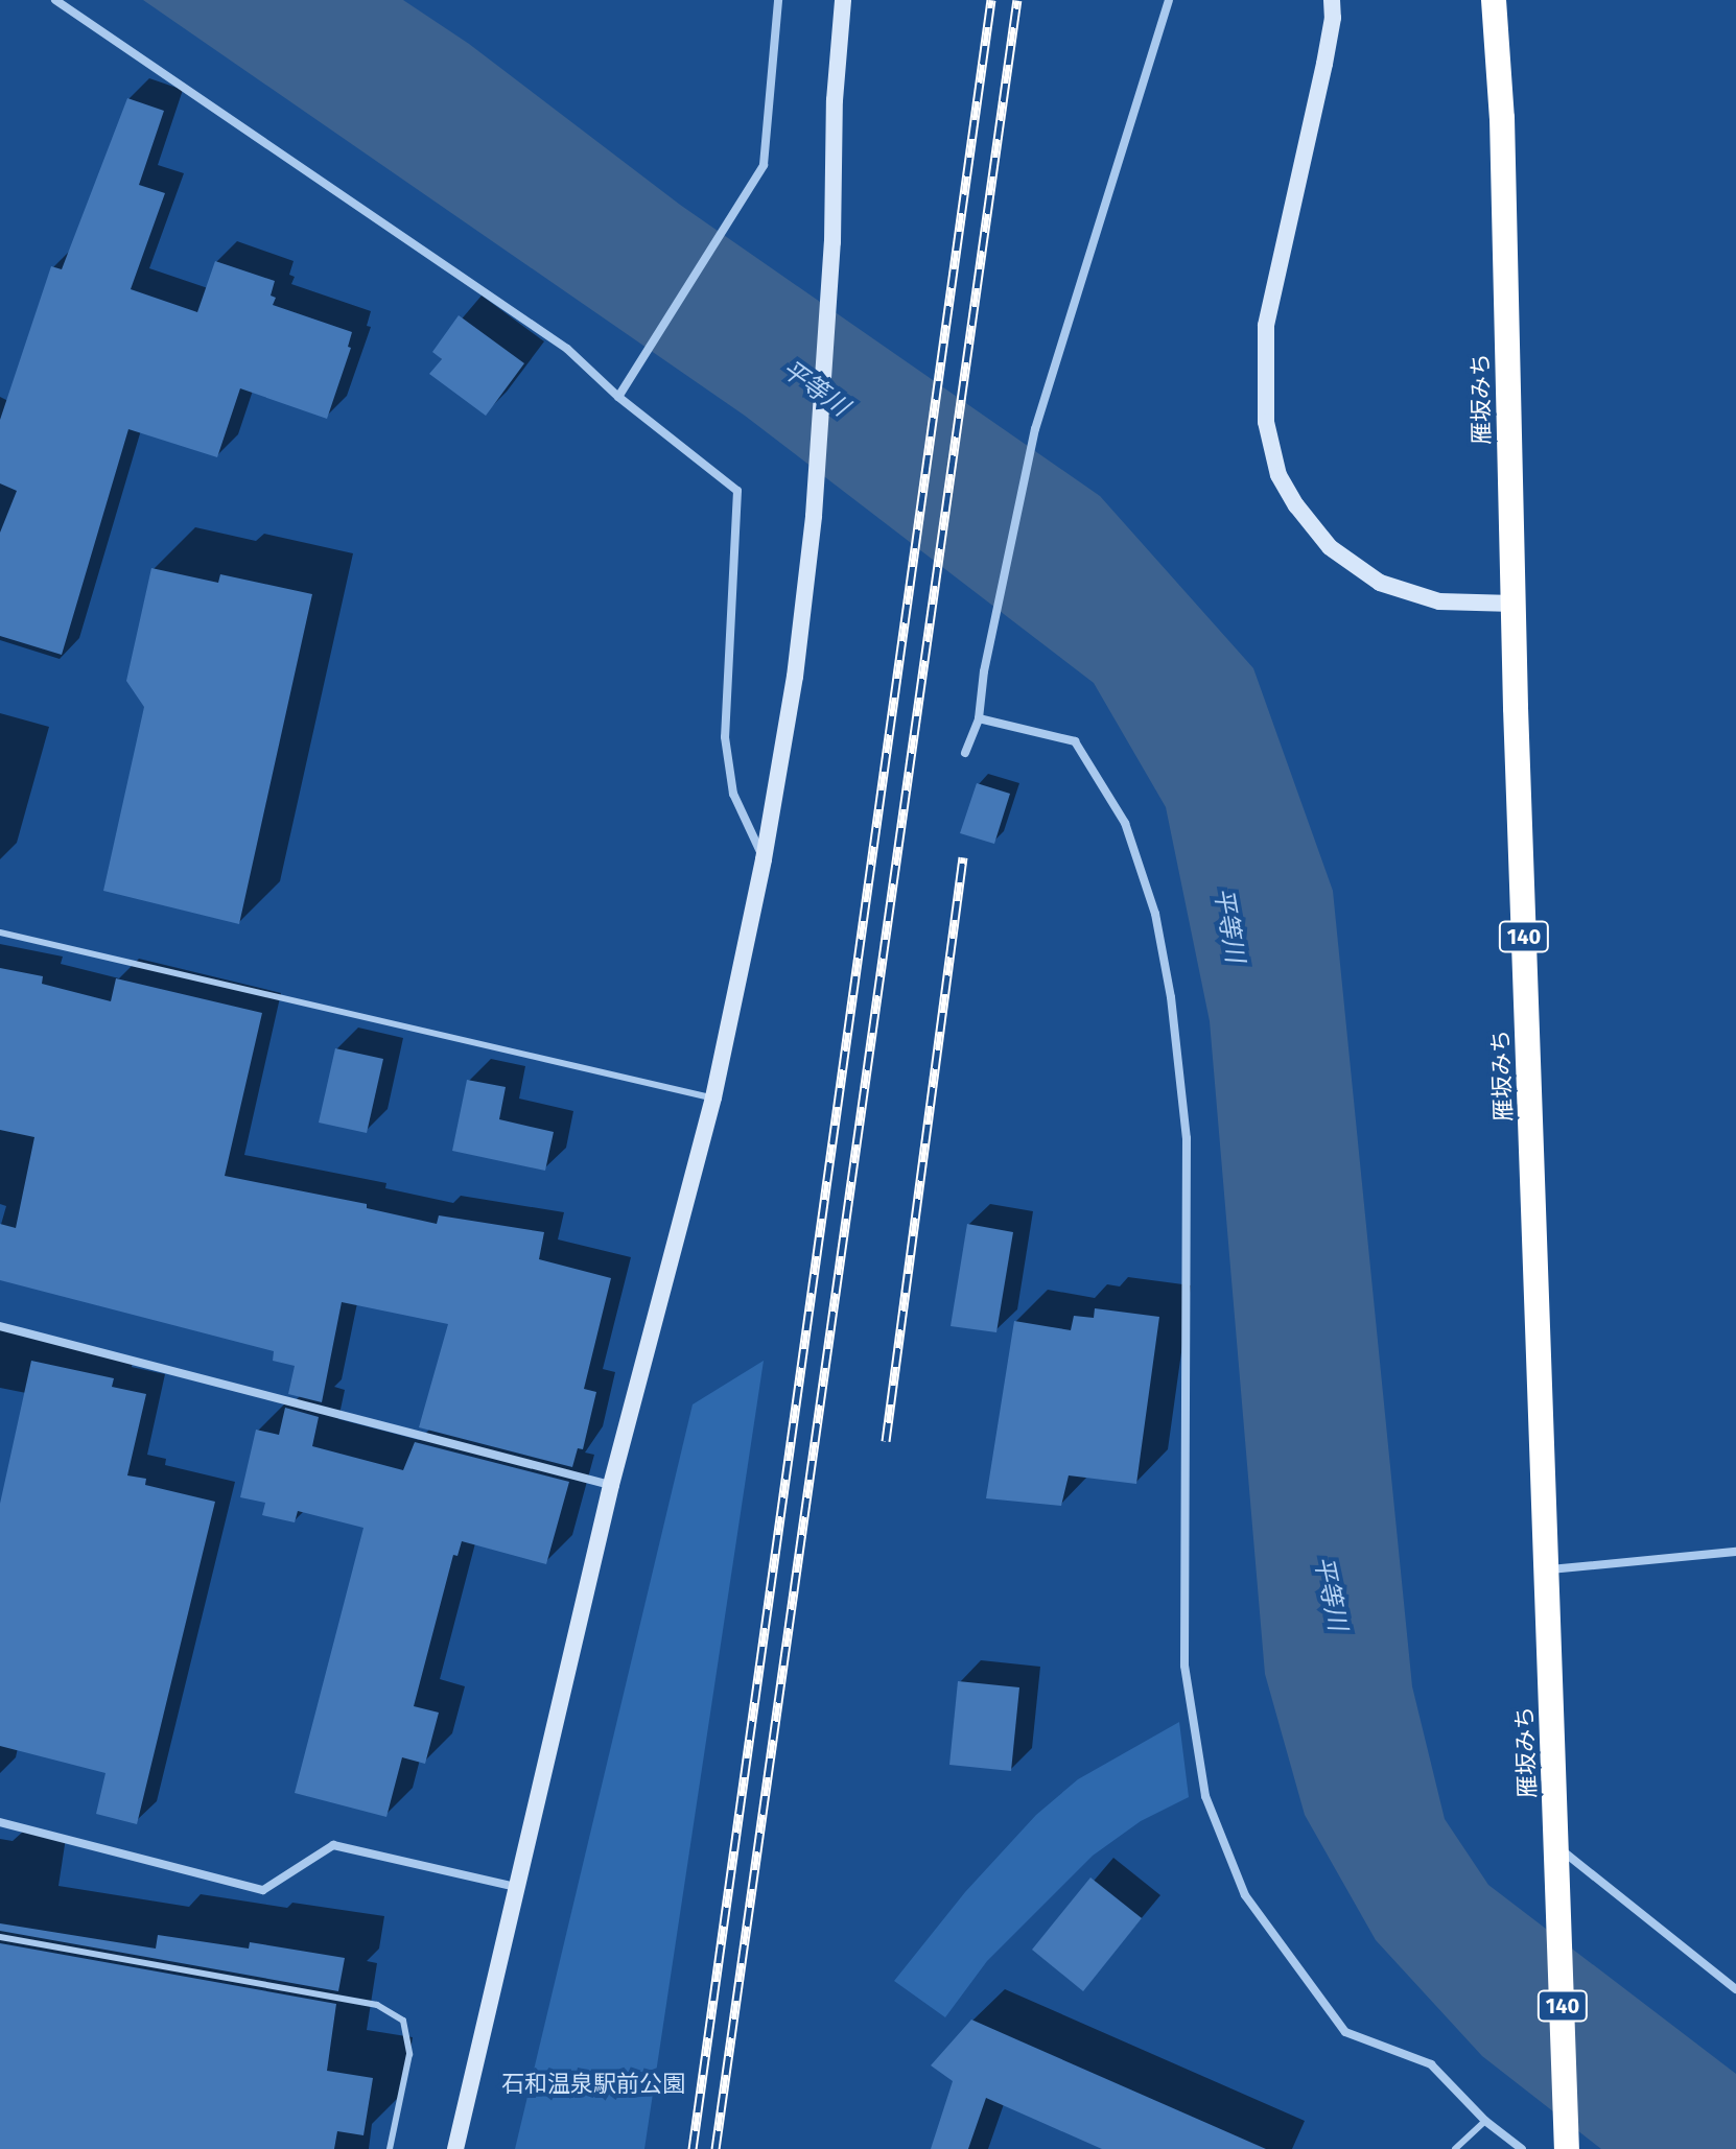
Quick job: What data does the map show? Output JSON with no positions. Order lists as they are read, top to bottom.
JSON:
{
  "streets": {
    "highway": ["雁坂みち", "140"]
  },
  "water": ["平等川"],
  "parks": ["石和温泉駅前公園"]
}
